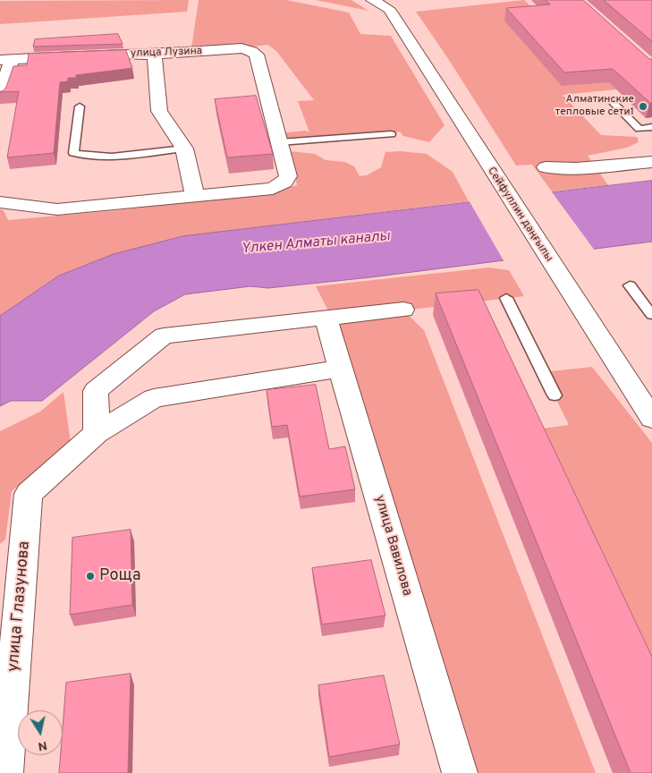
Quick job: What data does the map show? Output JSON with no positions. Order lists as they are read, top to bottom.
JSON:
{
  "streets": {
    "street": [
      "улица Лузина",
      "Сейфуллин даңғылы",
      "улица Вавилова",
      "улица Глазунова"
    ]
  },
  "water": ["Үлкен Алматы каналы"],
  "places": ["Алматинские тепловые сети1", "Роща"],
  "north": "bottom"
}
